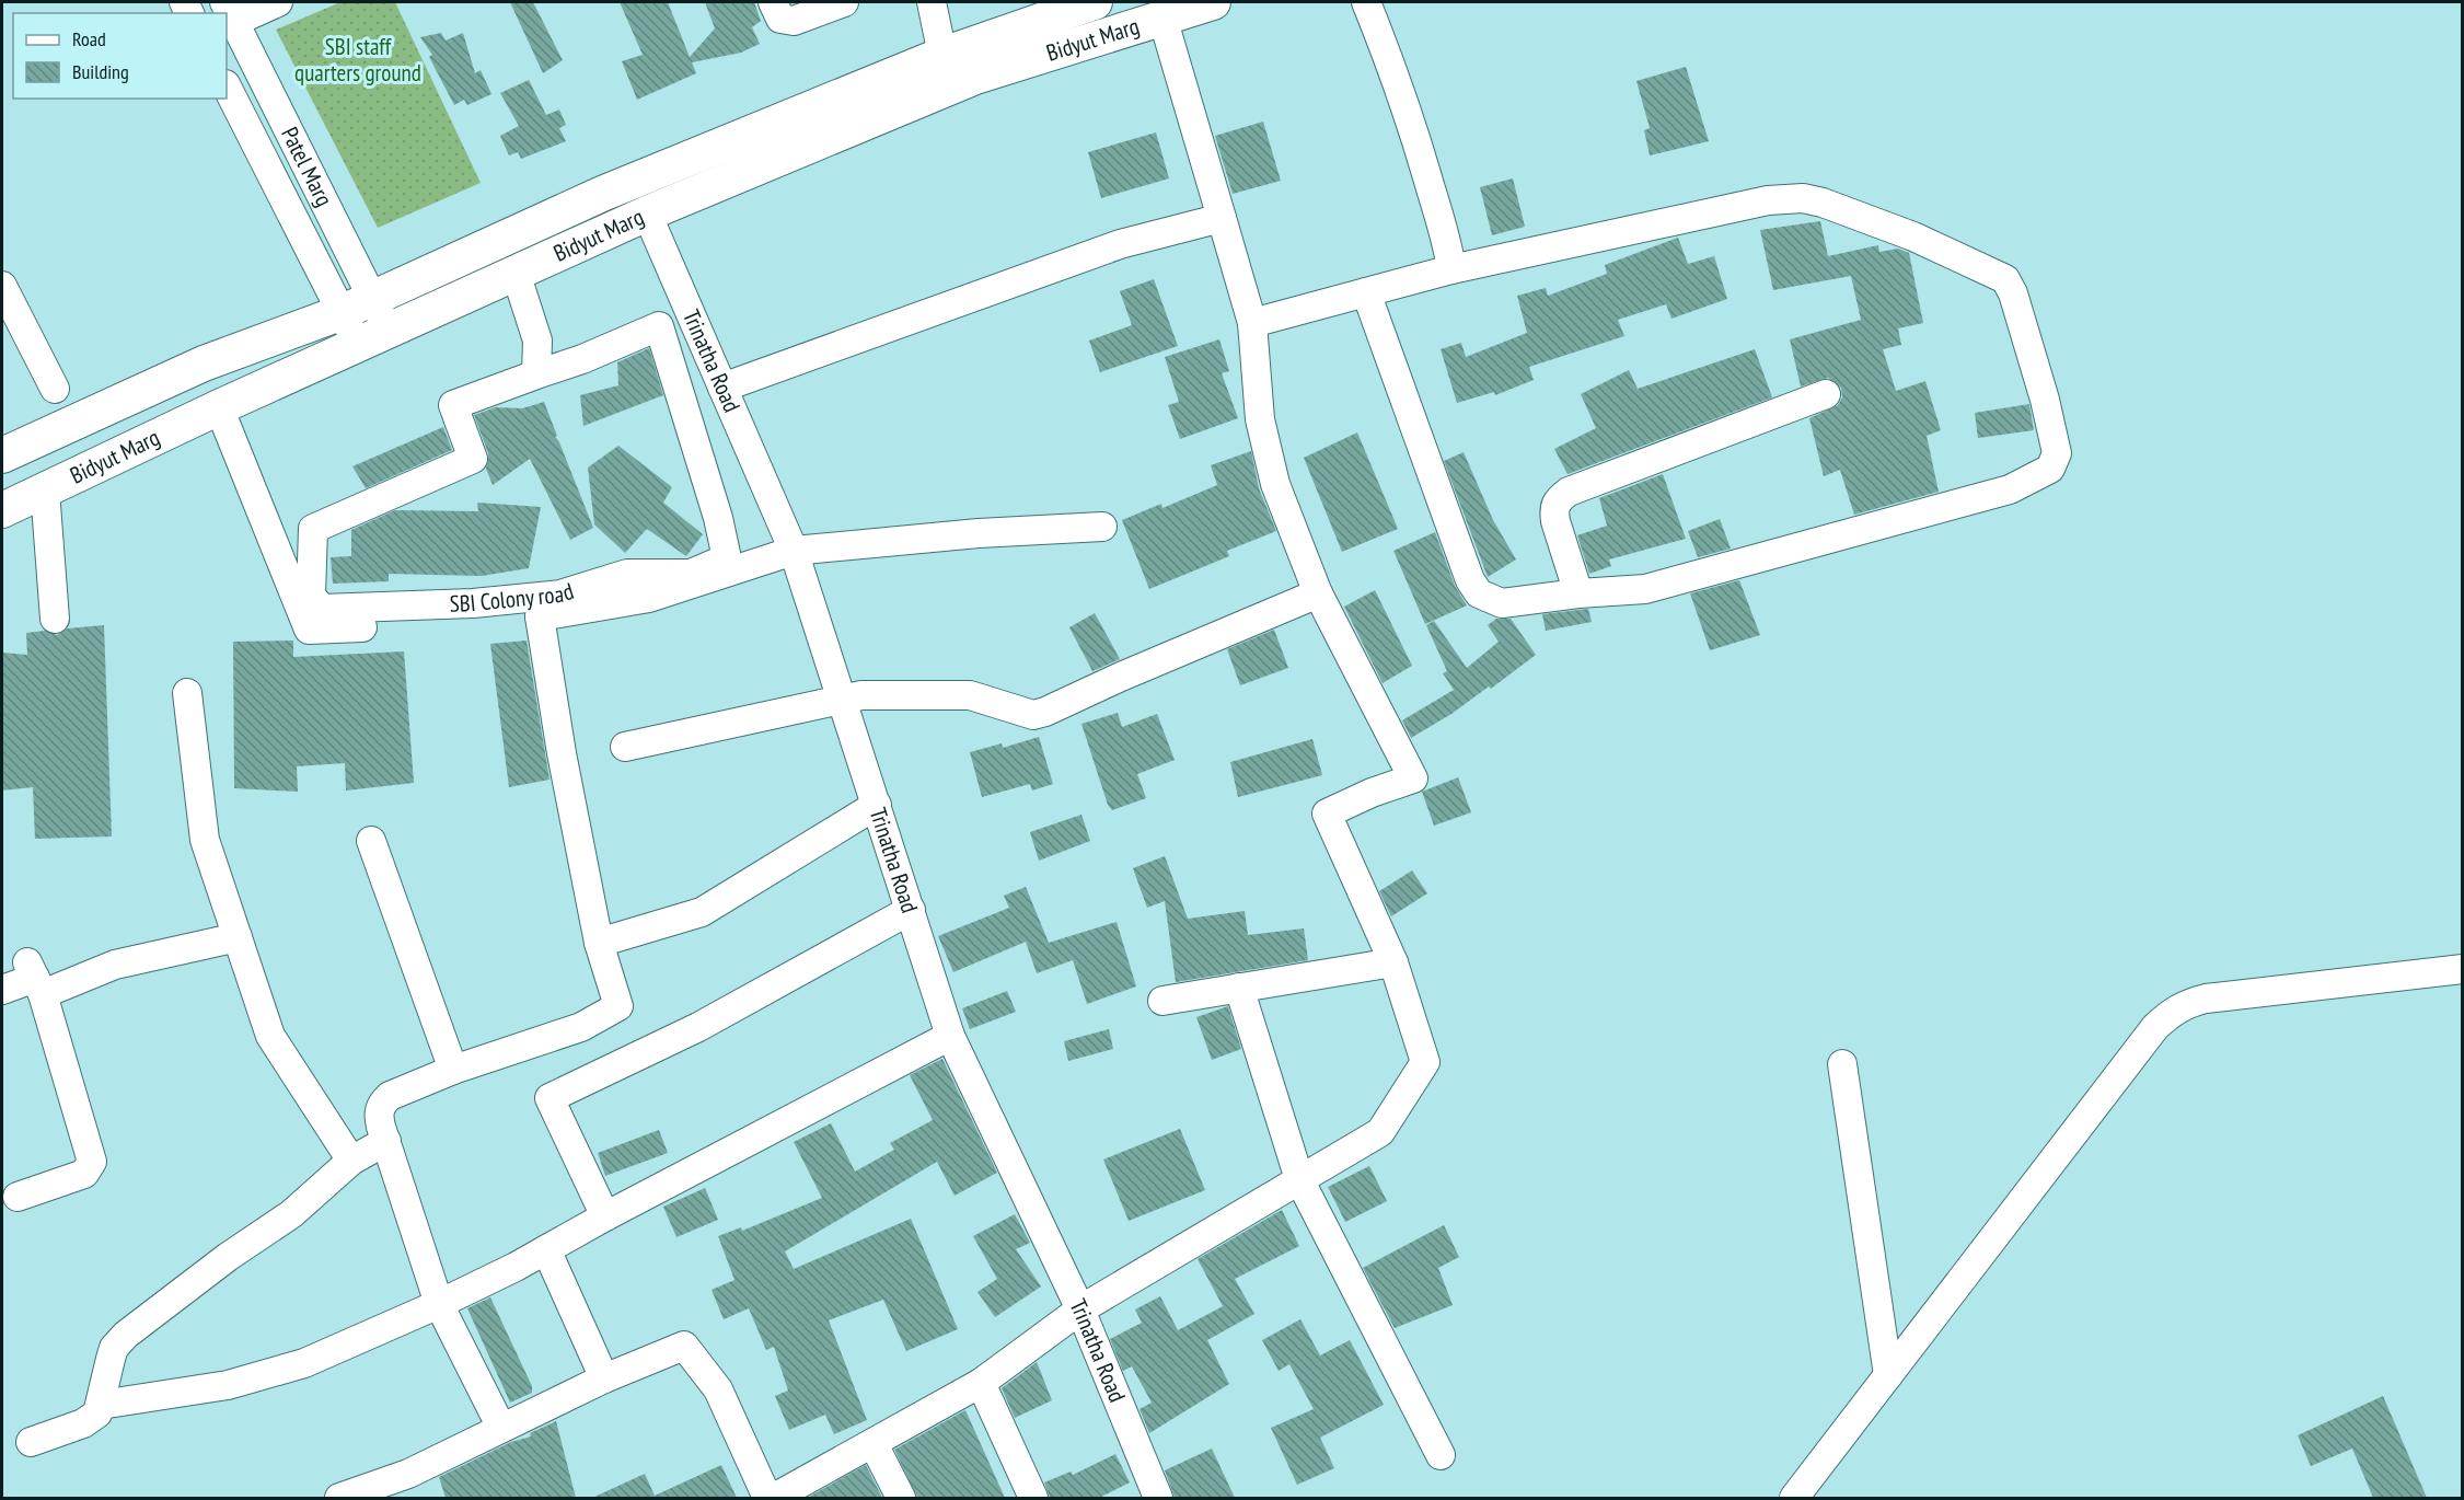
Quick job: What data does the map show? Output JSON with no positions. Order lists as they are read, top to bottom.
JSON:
{
  "streets": {
    "main road": ["Bidyut Marg"],
    "street": ["Patel Marg", "Trinatha Road", "SBI Colony road"]
  },
  "crossings": [
    ["Bidyut Marg", "Patel Marg"],
    ["Bidyut Marg", "Trinatha Road"]
  ],
  "parks": ["SBI staff quarters ground"],
  "legend": ["Road", "Building"]
}
